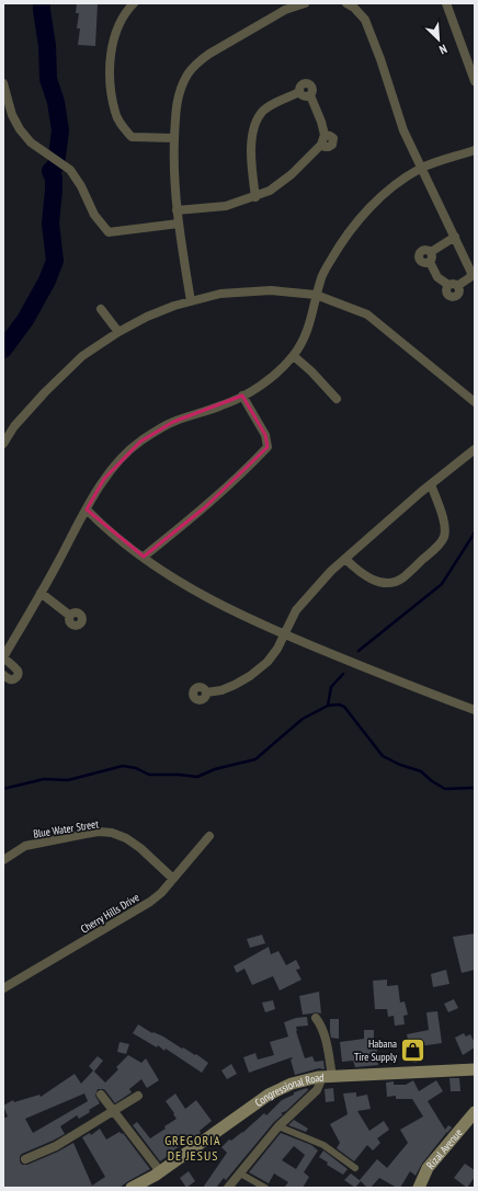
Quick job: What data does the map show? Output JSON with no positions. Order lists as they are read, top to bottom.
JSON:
{
  "streets": {
    "main road": ["Congressional Road", "Rizal Avenue"],
    "street": ["Blue Water Street", "Cherry Hills Drive"]
  },
  "crossings": [
    ["Blue Water Street", "Cherry Hills Drive"]
  ],
  "districts": ["GREGORIA DE JESUS"],
  "places": {
    "shop": ["Habana Tire Supply"]
  },
  "north": "bottom right"
}
